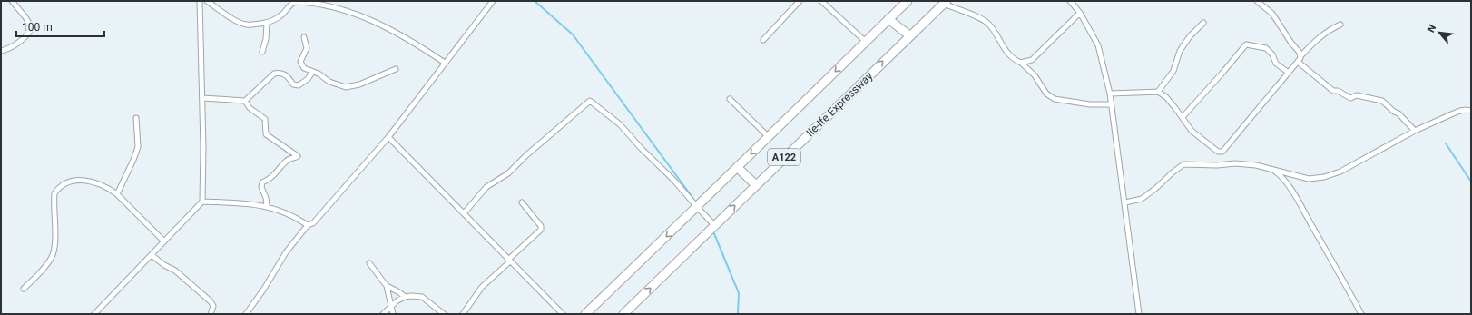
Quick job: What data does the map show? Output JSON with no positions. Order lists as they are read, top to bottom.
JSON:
{
  "streets": {
    "highway": ["Ile-Ife Expressway", "A122"]
  },
  "scale_bar": "100 m",
  "north": "top left"
}
